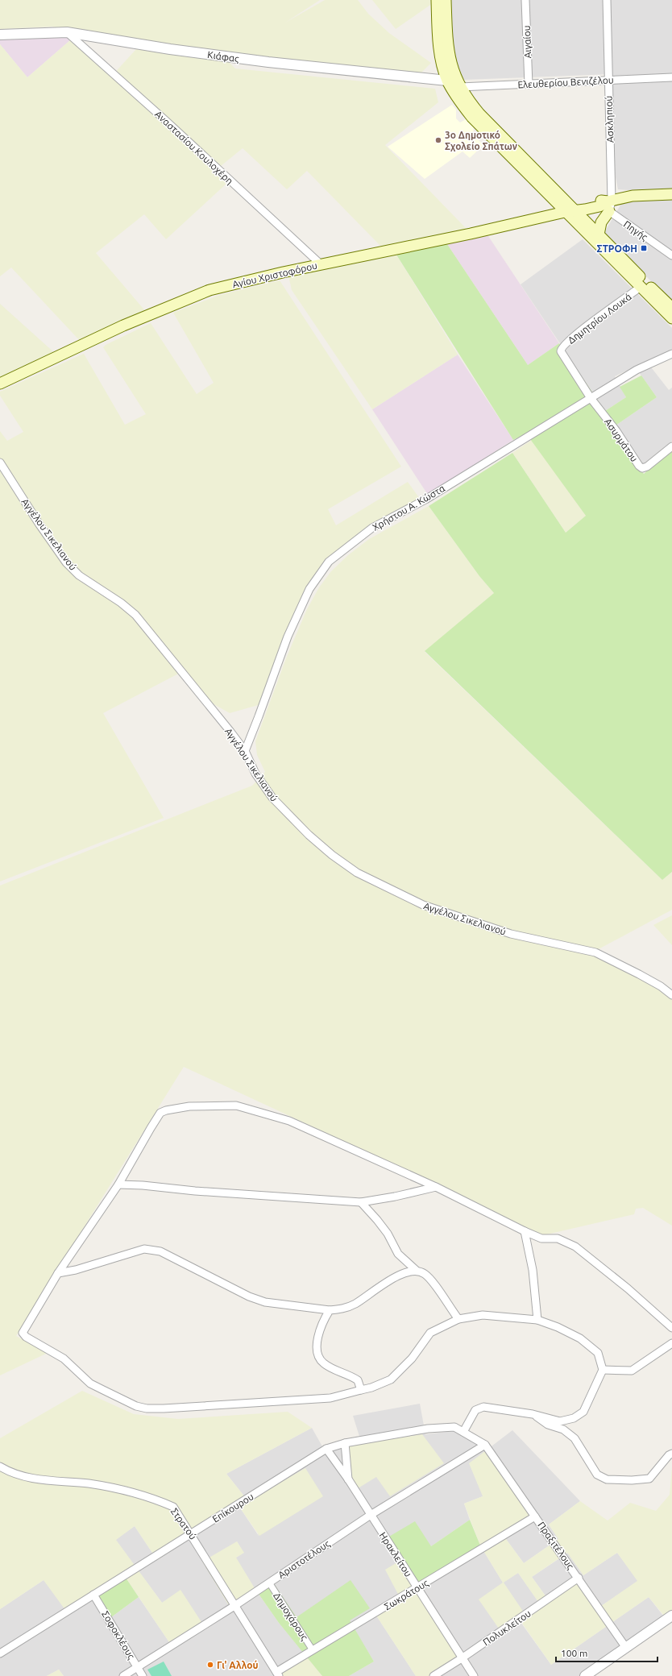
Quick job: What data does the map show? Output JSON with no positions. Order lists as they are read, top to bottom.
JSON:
{
  "streets": {
    "main road": ["Αγίου Χριστοφόρου"],
    "street": [
      "Αιγαίου",
      "Κιάφας",
      "Ελευθερίου Βενιζέλου",
      "Ασκληπιού",
      "Αναστασίου Κουλοχέρη",
      "Πηγής",
      "Δημητρίου Λουκά",
      "Ασυρμάτου",
      "Χρήστου Α. Κώστα",
      "Αγγέλου Σικελιανού",
      "Επίκουρου",
      "Στρατού",
      "Πραξιτέλους",
      "Ηρακλείτου",
      "Αριστοτέλους",
      "Σωκράτους",
      "Δημοχάρους",
      "Πολυκλείτου",
      "Σοφοκλέους"
    ]
  },
  "crossings": [
    ["Αιγαίου", "Ελευθερίου Βενιζέλου"],
    ["Κιάφας", "Αναστασίου Κουλοχέρη"],
    ["Ελευθερίου Βενιζέλου", "Ασκληπιού"],
    ["Ασκληπιού", "Πηγής"],
    ["Ασκληπιού", "Αγίου Χριστοφόρου"],
    ["Αναστασίου Κουλοχέρη", "Αγίου Χριστοφόρου"],
    ["Πηγής", "Αγίου Χριστοφόρου"],
    ["Δημητρίου Λουκά", "Ασυρμάτου"],
    ["Δημητρίου Λουκά", "Χρήστου Α. Κώστα"],
    ["Ασυρμάτου", "Χρήστου Α. Κώστα"],
    ["Χρήστου Α. Κώστα", "Αγγέλου Σικελιανού"],
    ["Επίκουρου", "Στρατού"],
    ["Επίκουρου", "Πραξιτέλους"],
    ["Επίκουρου", "Ηρακλείτου"],
    ["Επίκουρου", "Αριστοτέλους"],
    ["Επίκουρου", "Σοφοκλέους"],
    ["Στρατού", "Αριστοτέλους"],
    ["Στρατού", "Σωκράτους"],
    ["Πραξιτέλους", "Αριστοτέλους"],
    ["Πραξιτέλους", "Σωκράτους"],
    ["Πραξιτέλους", "Πολυκλείτου"],
    ["Ηρακλείτου", "Αριστοτέλους"],
    ["Ηρακλείτου", "Σωκράτους"],
    ["Ηρακλείτου", "Πολυκλείτου"],
    ["Αριστοτέλους", "Δημοχάρους"],
    ["Αριστοτέλους", "Σοφοκλέους"],
    ["Σωκράτους", "Δημοχάρους"]
  ],
  "places": {
    "other": ["3ο Δημοτικό Σχολείο Σπάτων", "Γι' Αλλού"],
    "transit": ["ΣΤΡΟΦΗ"]
  },
  "scale_bar": "100 m"
}
